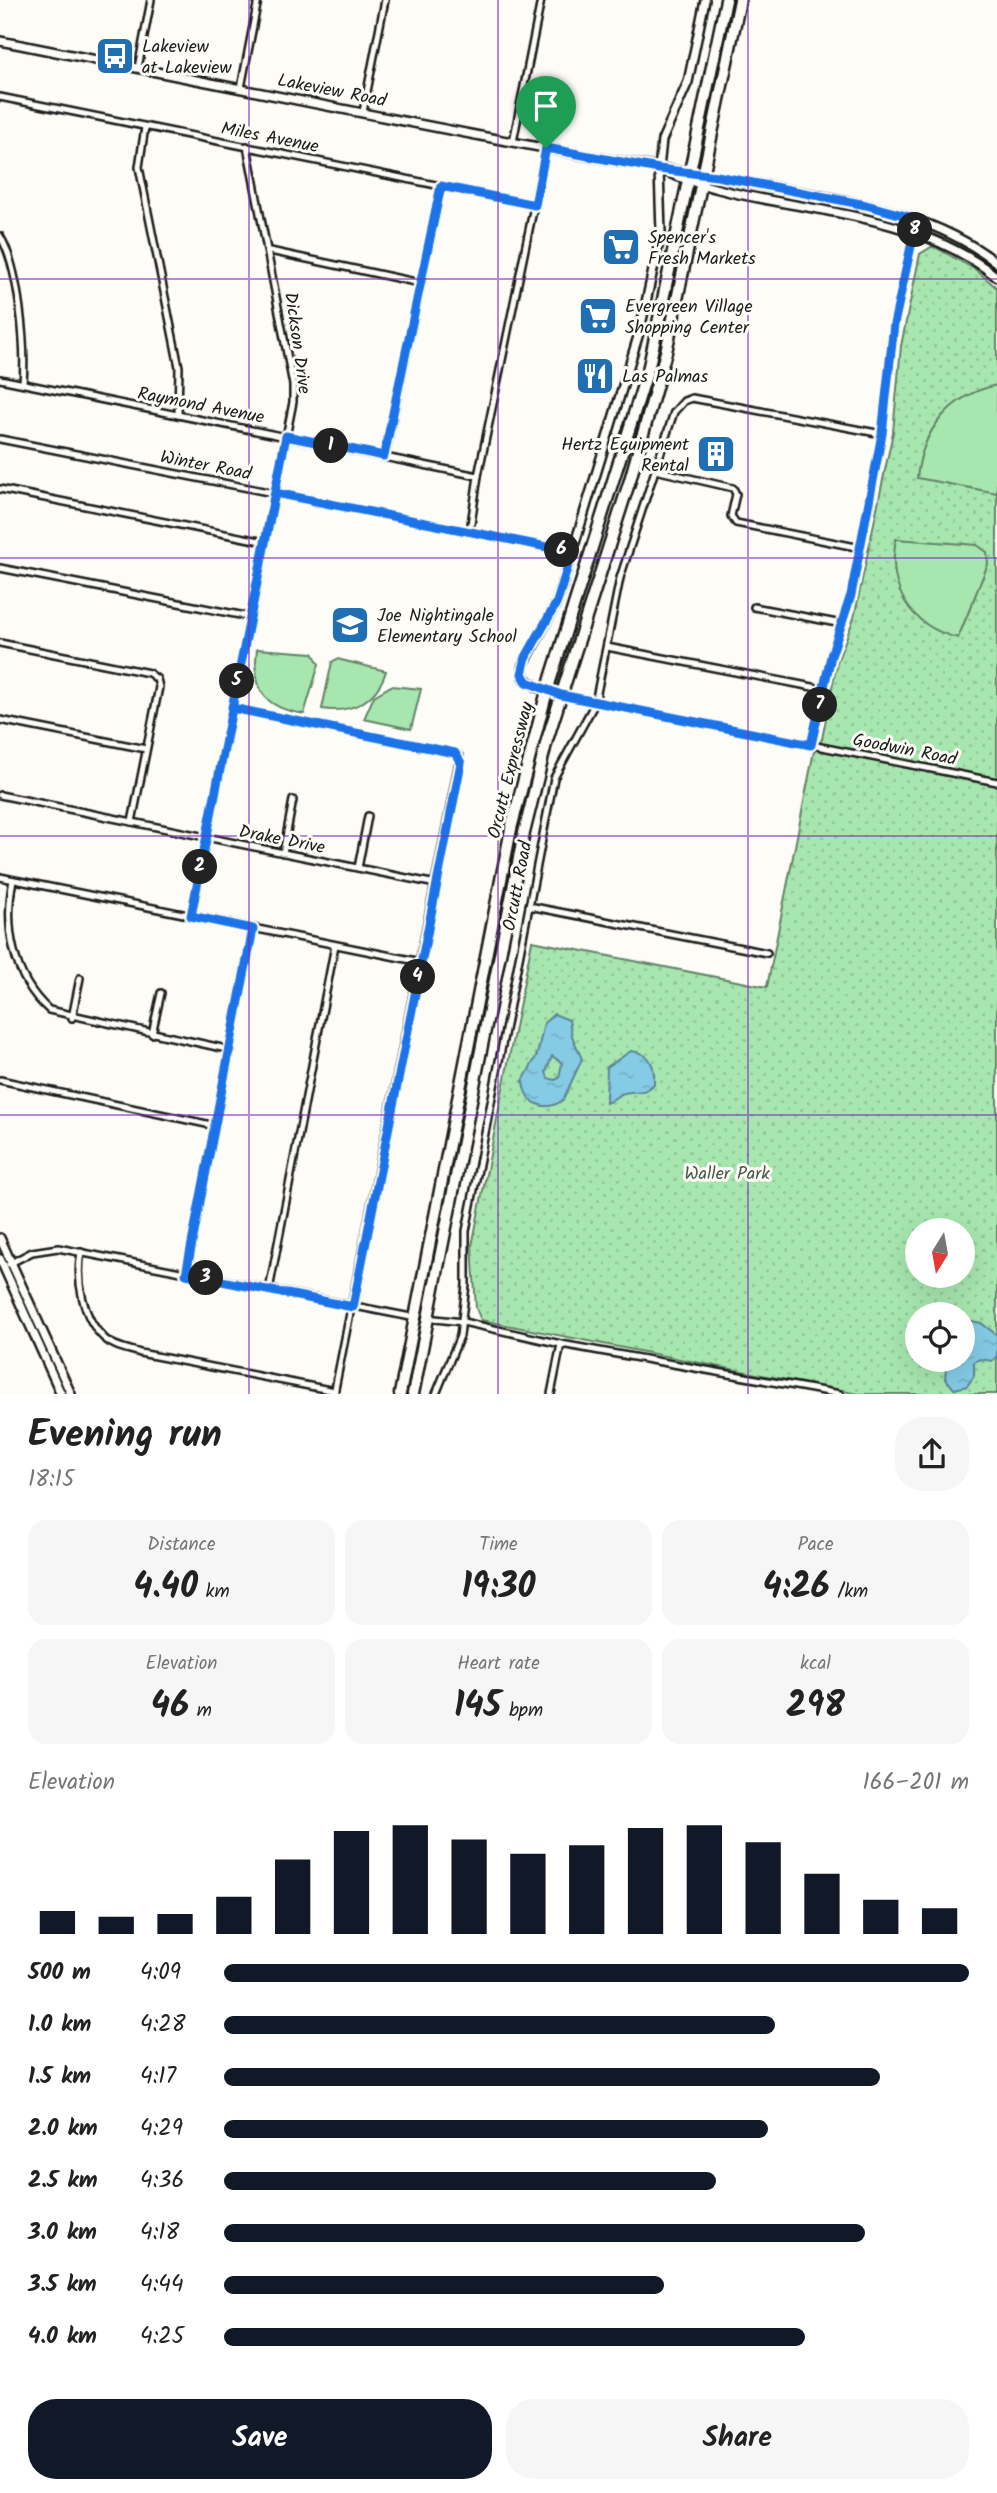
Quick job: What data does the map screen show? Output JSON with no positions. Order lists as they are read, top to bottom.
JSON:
{
  "streets": {
    "highway": ["Orcutt Expressway"],
    "main road": ["Lakeview Road"],
    "street": [
      "Miles Avenue",
      "Dickson Drive",
      "Raymond Avenue",
      "Winter Road",
      "Goodwin Road",
      "Drake Drive",
      "Orcutt Road"
    ]
  },
  "crossings": [
    ["Lakeview Road", "Orcutt Expressway"],
    ["Miles Avenue", "Dickson Drive"],
    ["Dickson Drive", "Raymond Avenue"],
    ["Dickson Drive", "Winter Road"],
    ["Dickson Drive", "Drake Drive"],
    ["Goodwin Road", "Orcutt Expressway"],
    ["Goodwin Road", "Orcutt Road"]
  ],
  "parks": ["Waller Park"],
  "places": {
    "bus stop": ["Lakeview at Lakeview"],
    "supermarket": ["Spencer's Fresh Markets", "Evergreen Village Shopping Center"],
    "restaurant": ["Las Palmas"],
    "building": ["Hertz Equipment Rental"],
    "school or university": ["Joe Nightingale Elementary School"]
  },
  "north": "bottom",
  "page": {
    "pins": [
      "8",
      "1",
      "6",
      "5",
      "7",
      "2",
      "4",
      "3"
    ],
    "heading": ["Evening run", "18:15"],
    "stats": [
      ["Distance", "4.40 km"],
      ["Time", "19:30"],
      ["Pace", "4:26 /km"],
      ["Elevation", "46 m"],
      ["Heart rate", "145 bpm"],
      ["kcal", "298"]
    ],
    "chart": ["Elevation", "166–201 m"],
    "list": [
      {
        "name": "500 m",
        "note": "4:09"
      },
      {
        "name": "1.0 km",
        "note": "4:28"
      },
      {
        "name": "1.5 km",
        "note": "4:17"
      },
      {
        "name": "2.0 km",
        "note": "4:29"
      },
      {
        "name": "2.5 km",
        "note": "4:36"
      },
      {
        "name": "3.0 km",
        "note": "4:18"
      },
      {
        "name": "3.5 km",
        "note": "4:44"
      },
      {
        "name": "4.0 km",
        "note": "4:25"
      }
    ],
    "buttons": ["Save", "Share"]
  }
}
